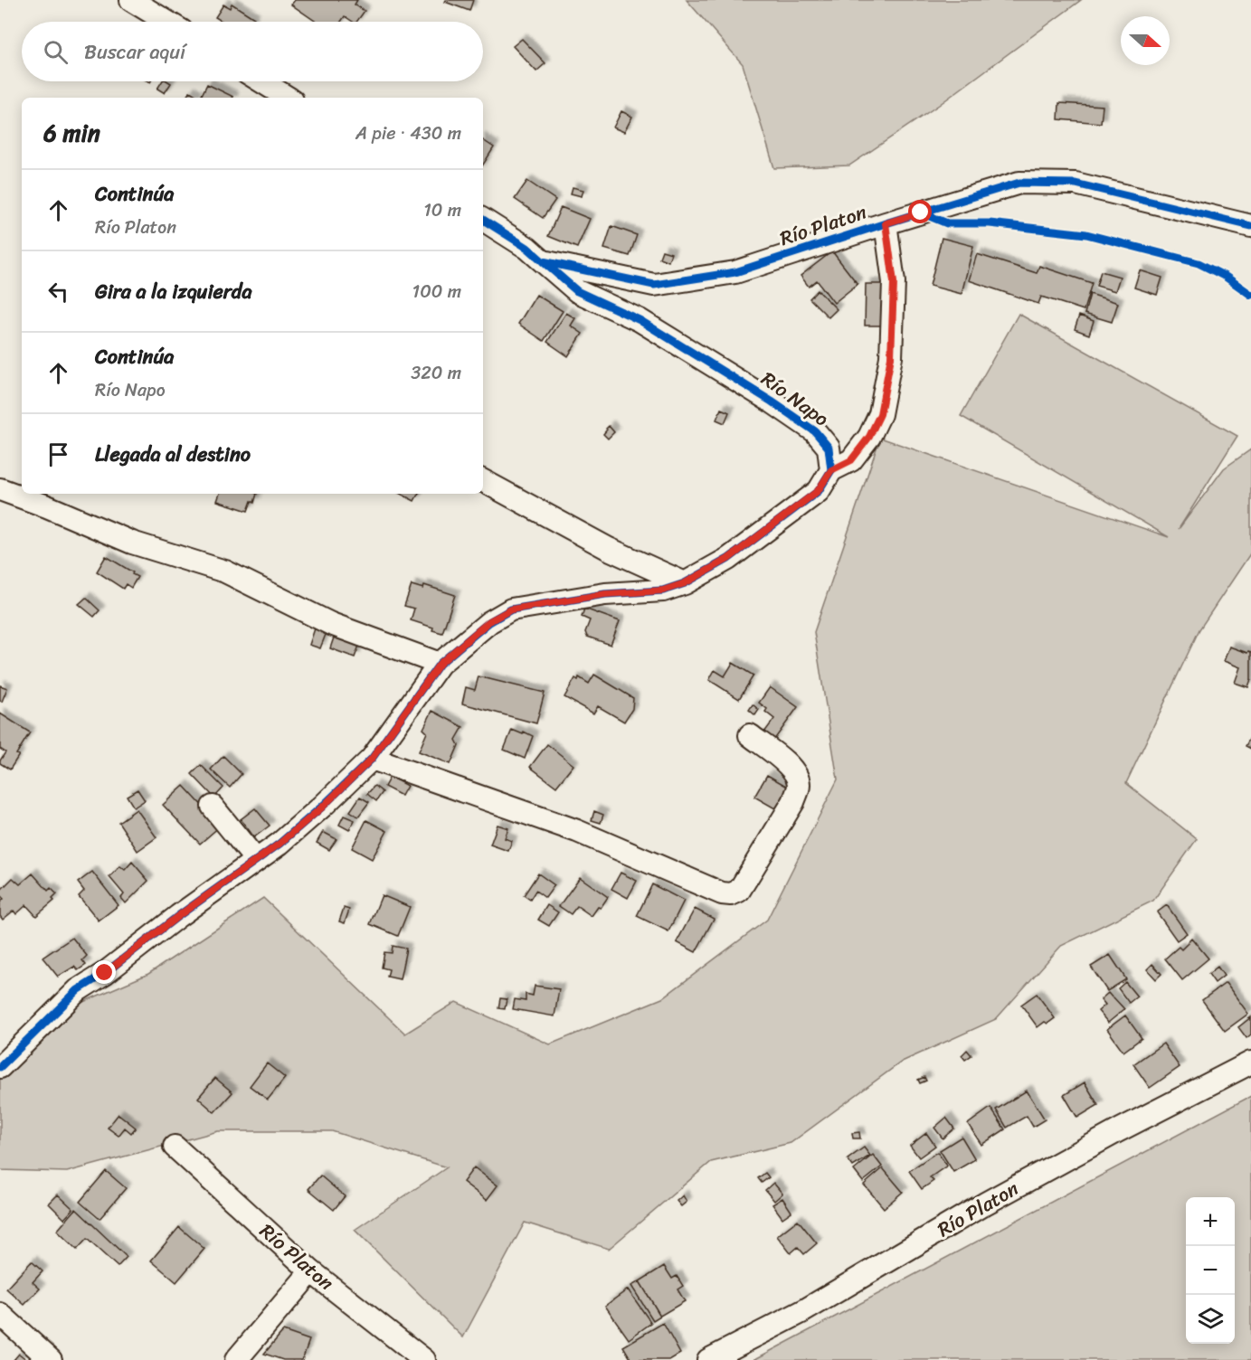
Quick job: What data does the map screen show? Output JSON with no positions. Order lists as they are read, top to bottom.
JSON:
{
  "streets": {
    "street": ["Río Platon", "Río Napo"]
  },
  "crossings": [
    ["Río Platon", "Río Napo"]
  ],
  "north": "right",
  "page": {
    "search": "Buscar aquí",
    "heading": ["6 min", "A pie · 430 m"],
    "list": [
      ["Continúa", "Río Platon", "10 m"],
      ["Gira a la izquierda", "100 m"],
      ["Continúa", "Río Napo", "320 m"],
      "Llegada al destino"
    ],
    "map_buttons": ["+", "−"]
  }
}
